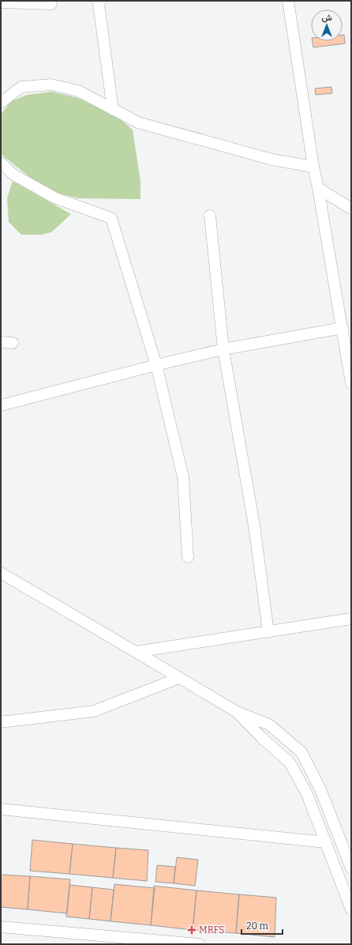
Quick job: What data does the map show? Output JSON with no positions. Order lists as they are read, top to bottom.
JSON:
{
  "places": {
    "health": ["MRFS"]
  },
  "scale_bar": "20 m",
  "north": "top"
}
